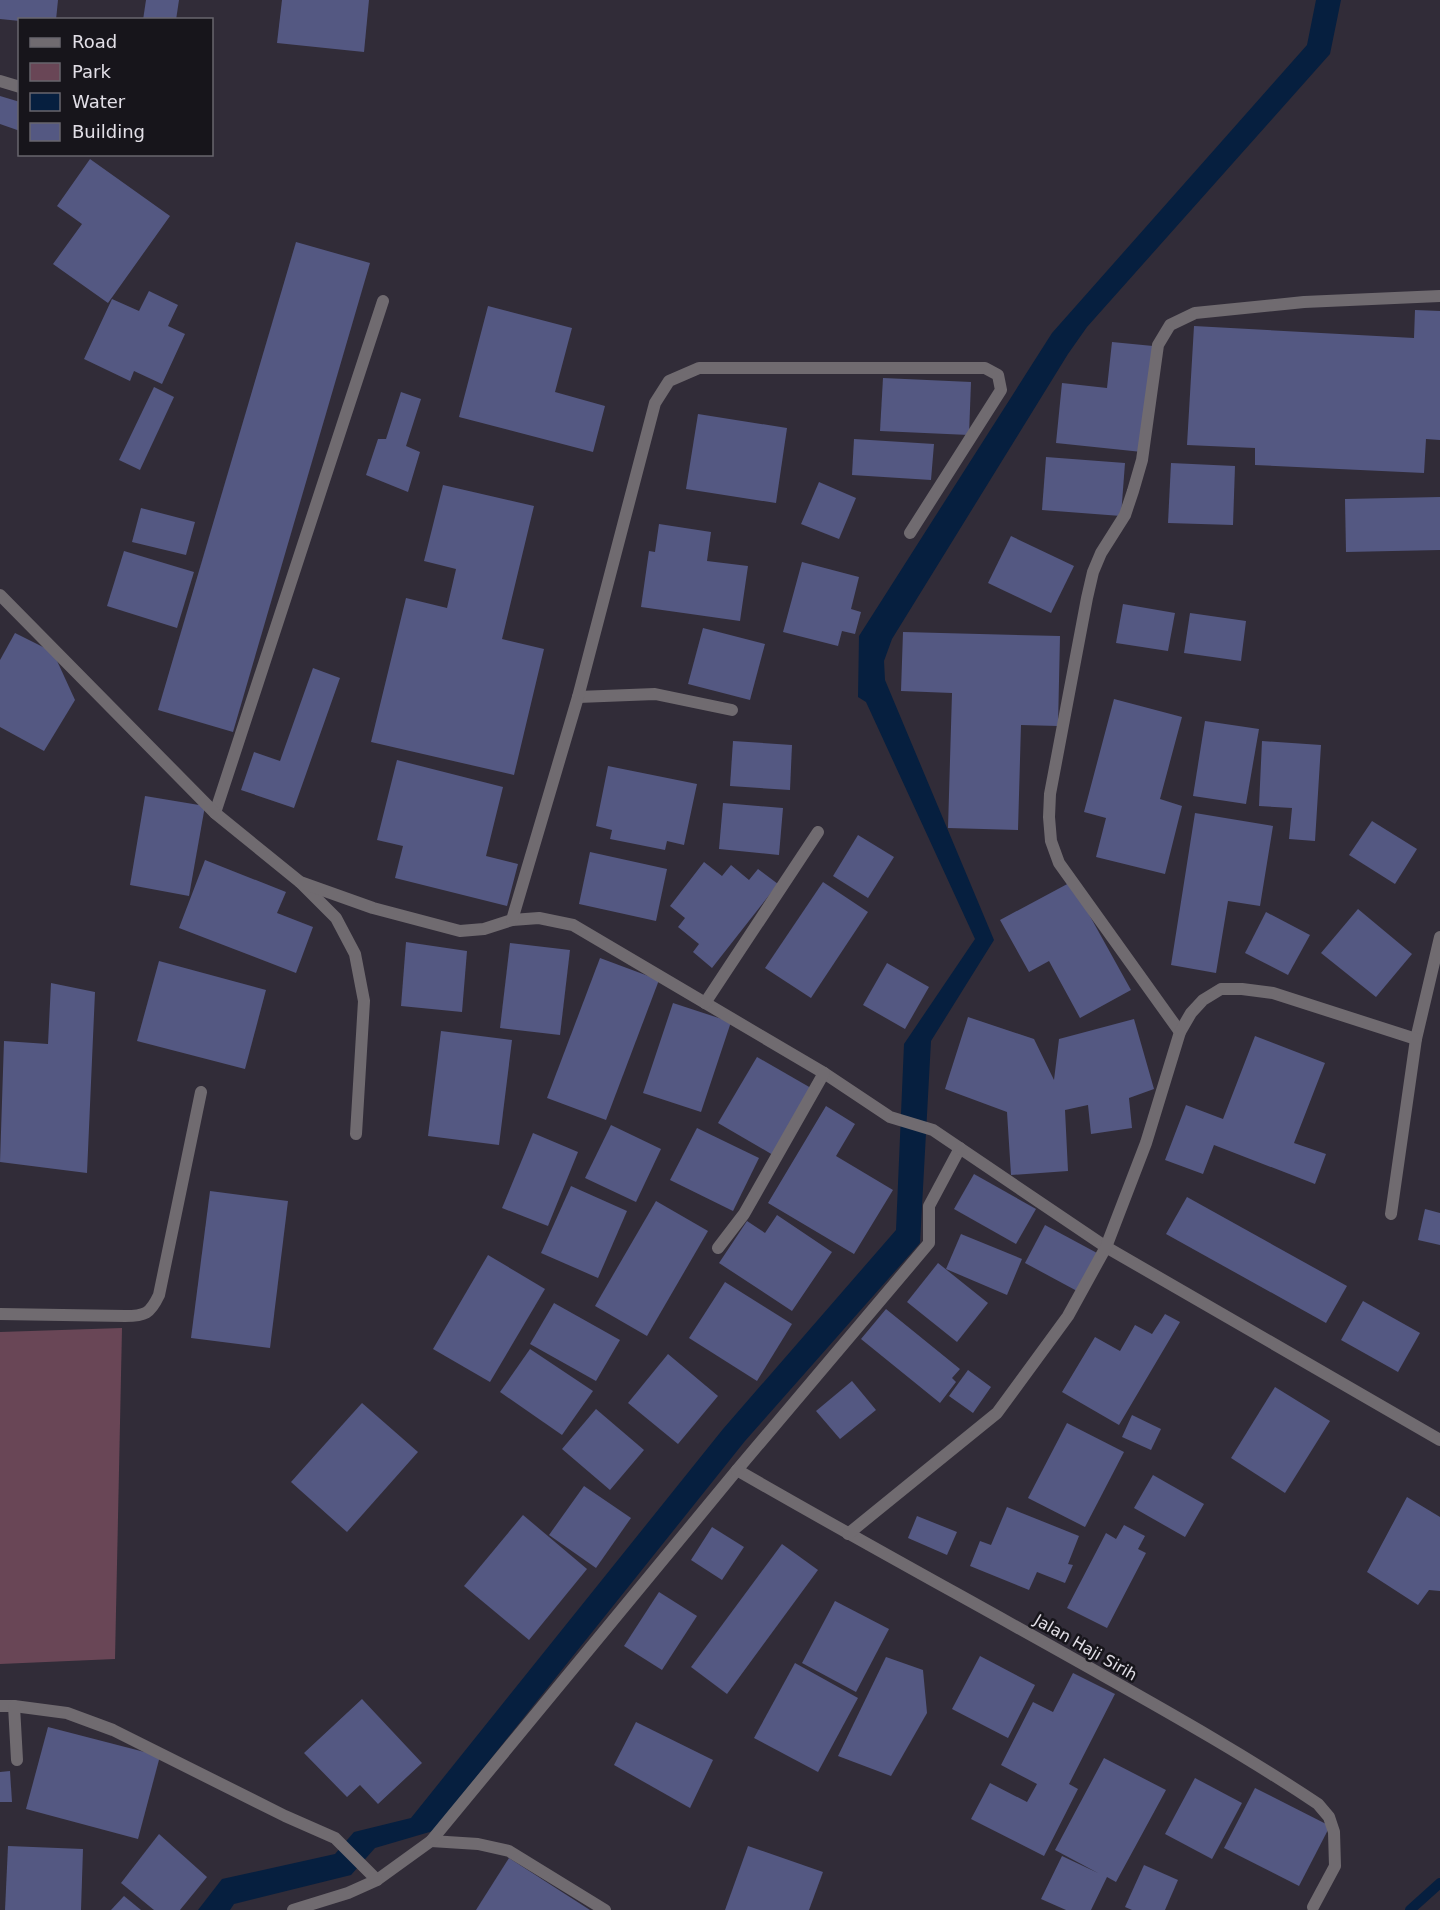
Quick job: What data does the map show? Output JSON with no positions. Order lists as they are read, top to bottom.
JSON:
{
  "streets": {
    "street": ["Jalan Haji Sirih"]
  },
  "legend": [
    "Road",
    "Park",
    "Water",
    "Building"
  ]
}
